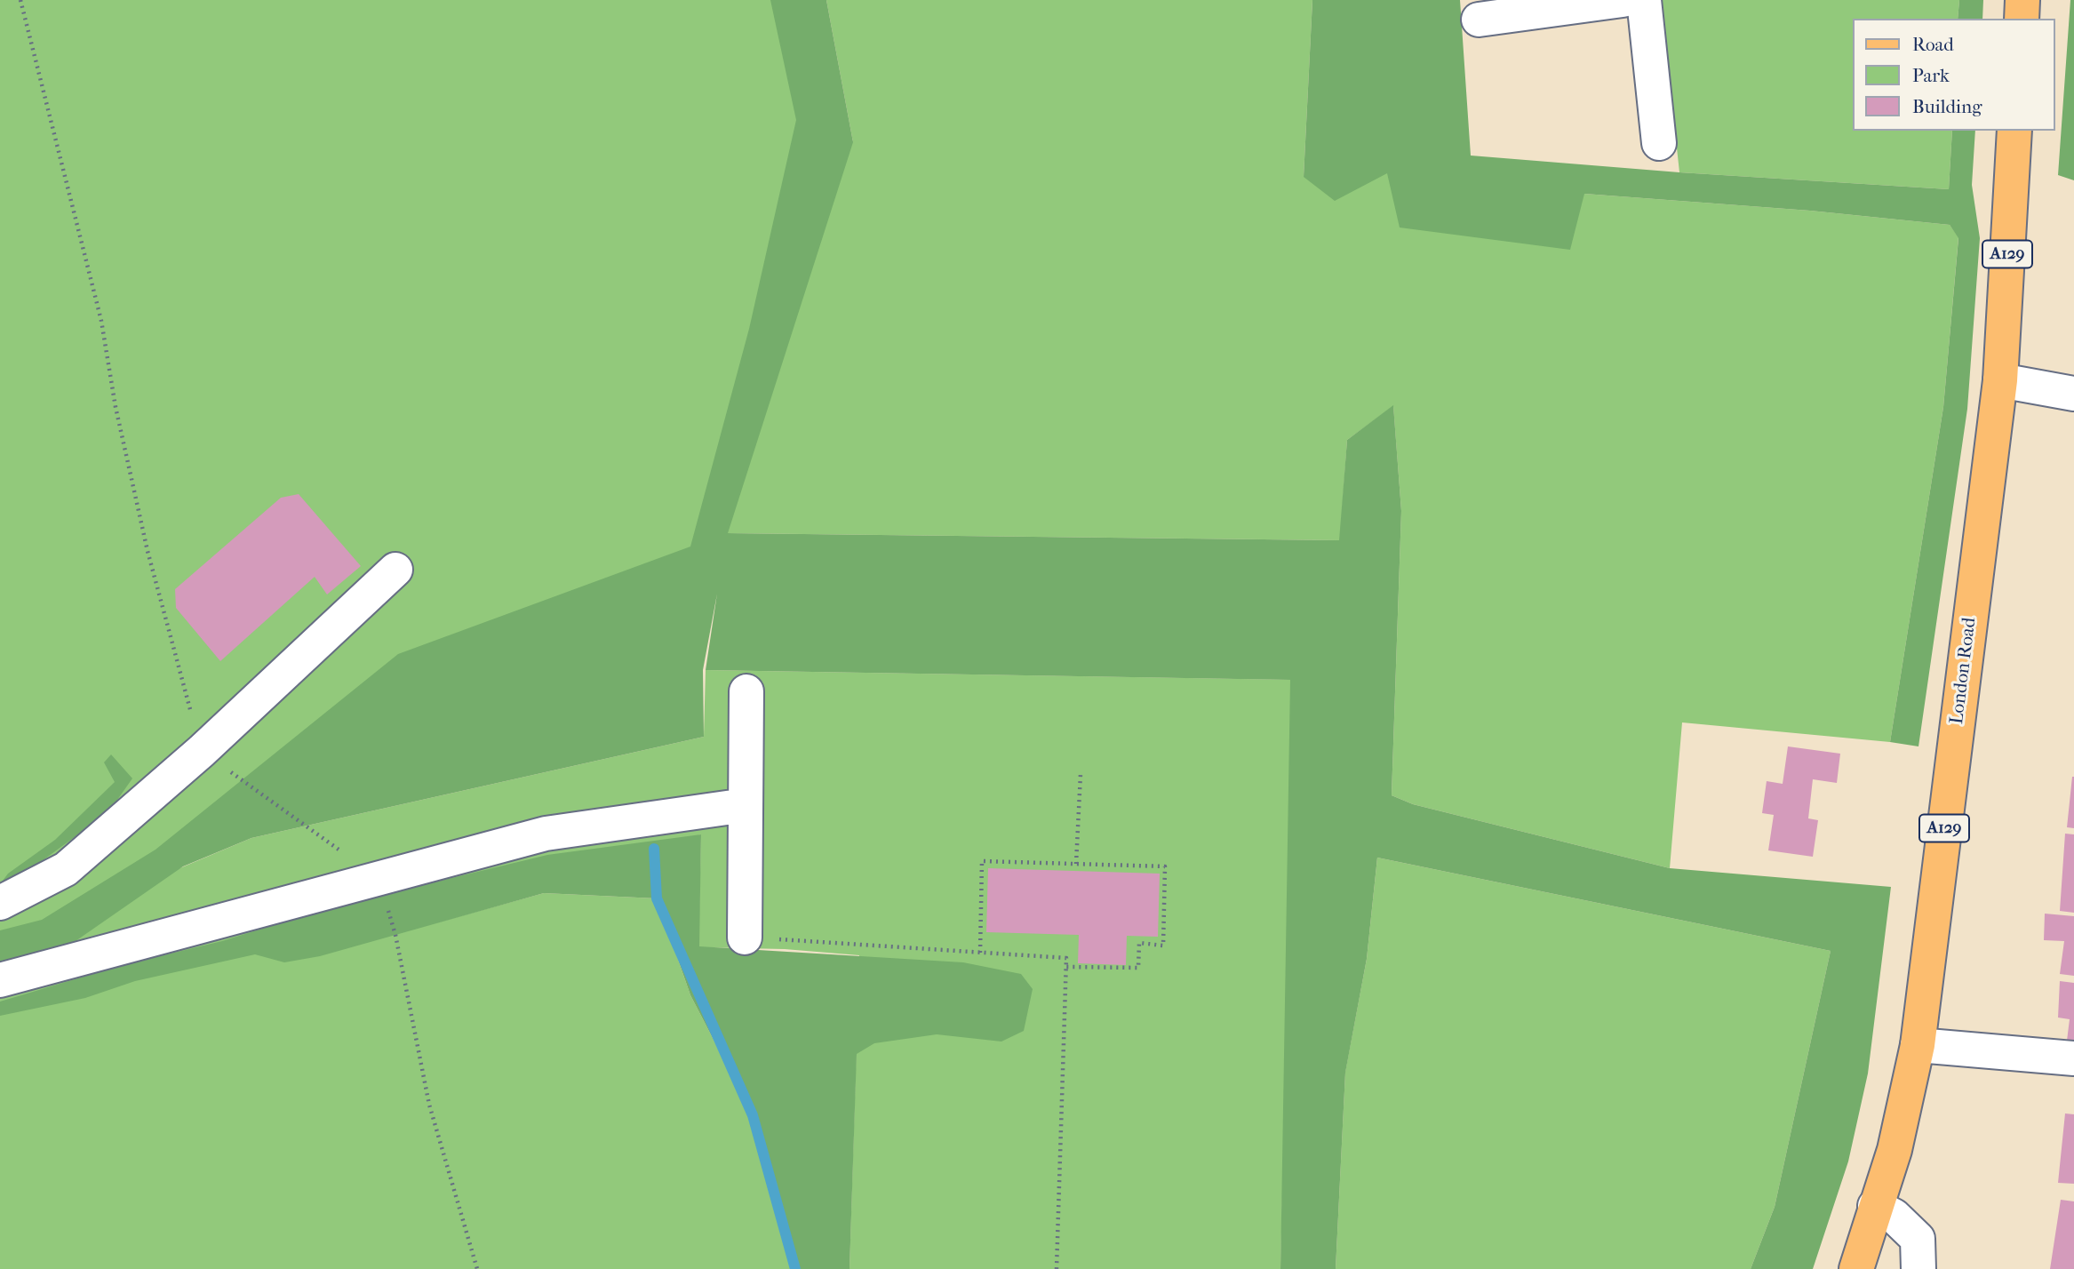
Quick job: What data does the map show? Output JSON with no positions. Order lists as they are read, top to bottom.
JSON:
{
  "streets": {
    "main road": ["A129", "London Road"]
  },
  "legend": ["Road", "Park", "Building"]
}
